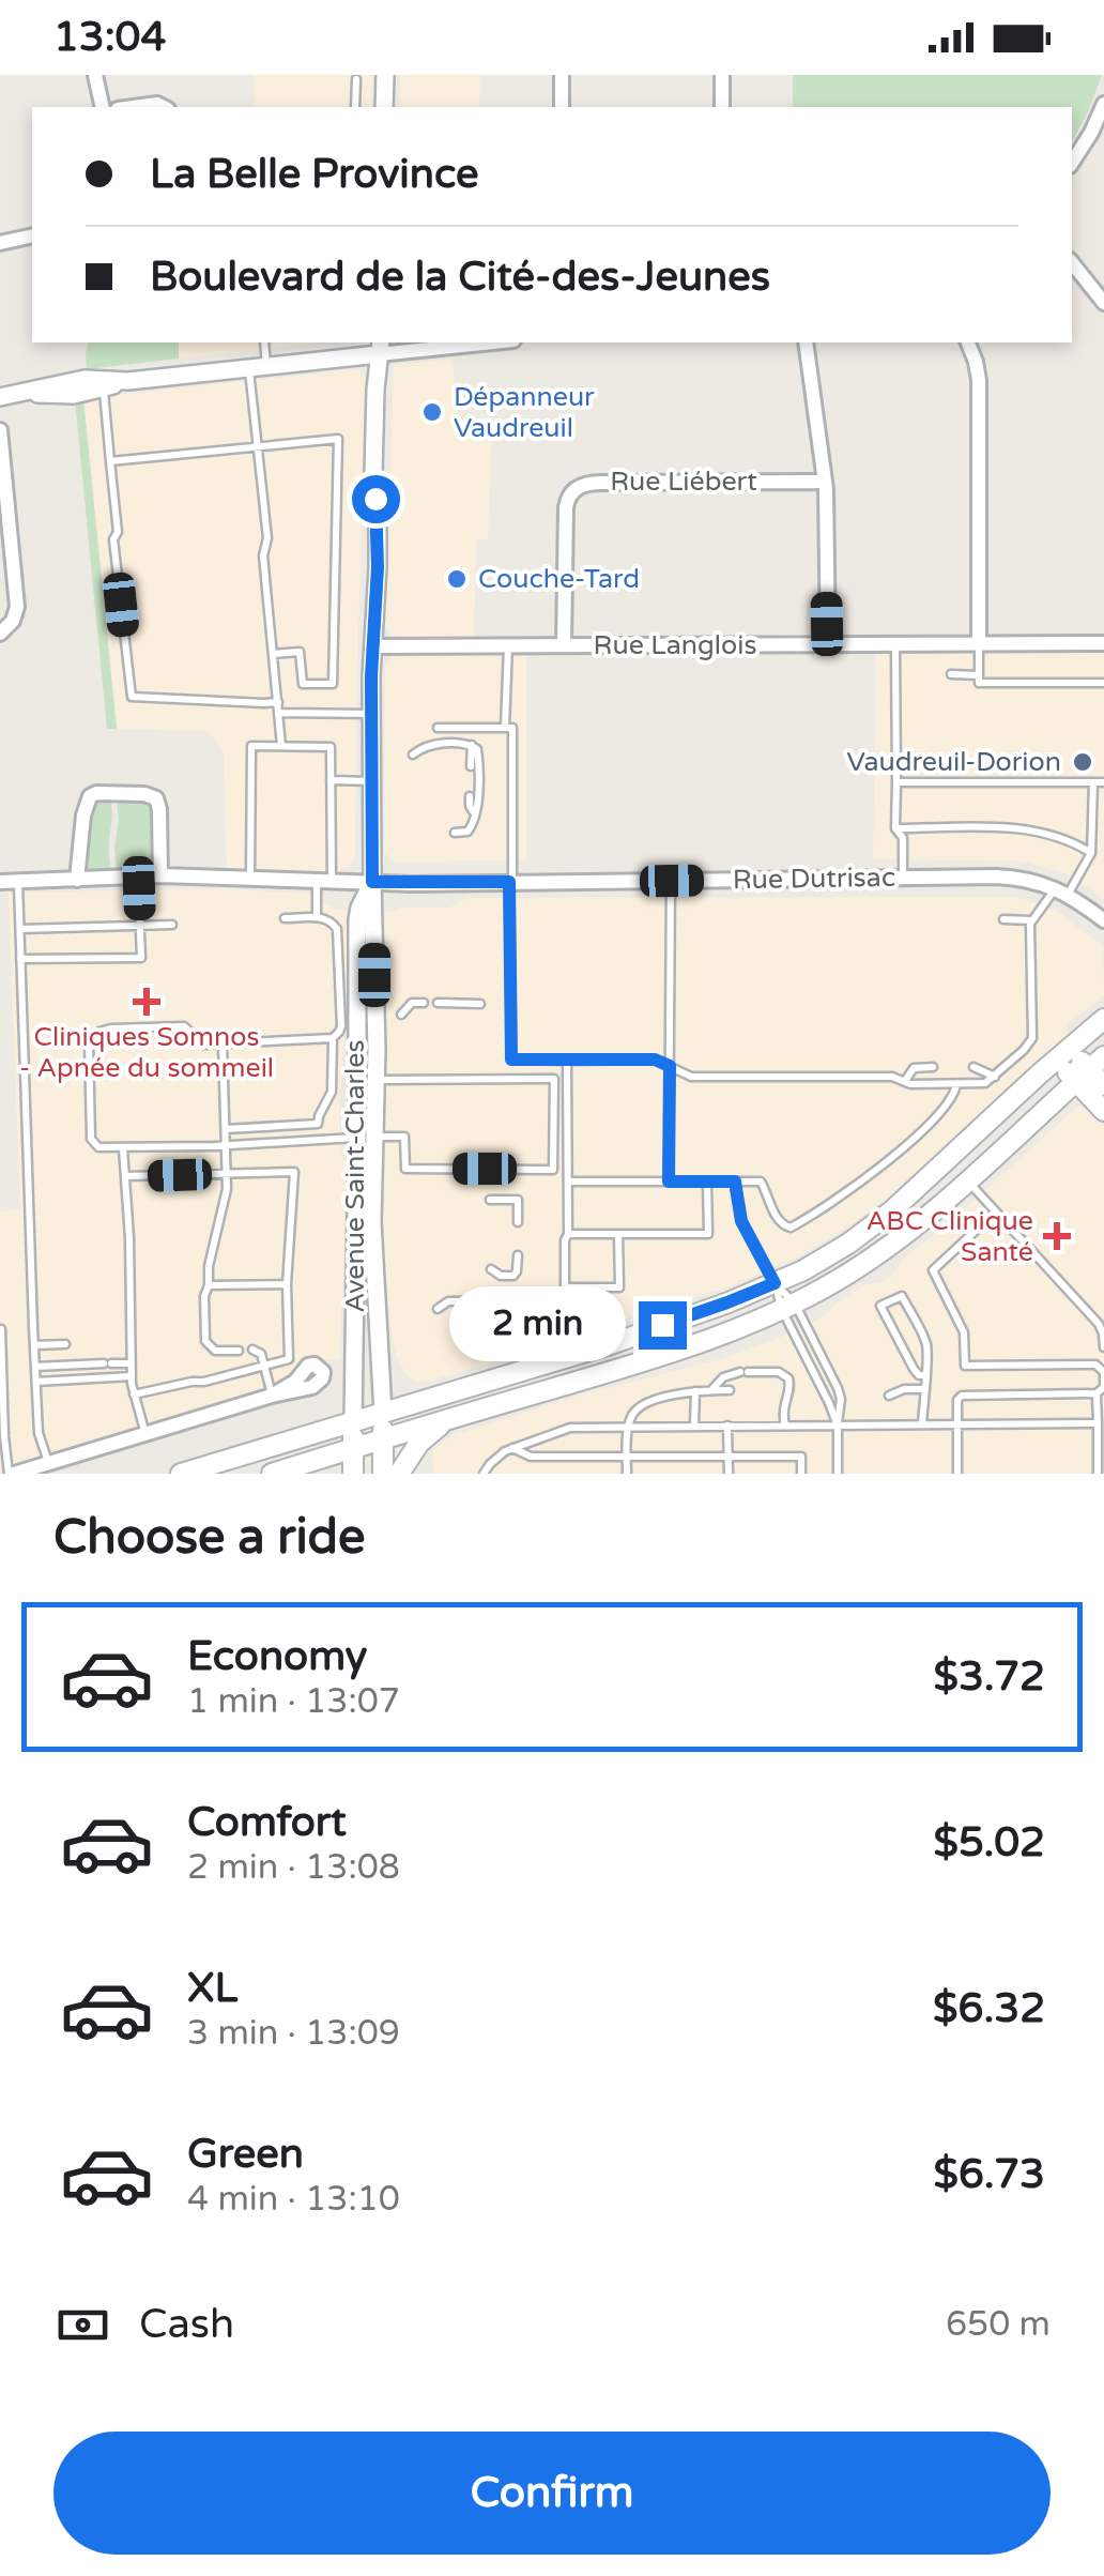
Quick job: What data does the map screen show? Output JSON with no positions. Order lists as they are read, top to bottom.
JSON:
{
  "streets": {
    "main road": ["Avenue Saint-Charles"],
    "street": ["Rue Liébert", "Rue Langlois", "Rue Dutrisac"]
  },
  "crossings": [
    ["Rue Liébert", "Rue Langlois"],
    ["Rue Langlois", "Avenue Saint-Charles"],
    ["Rue Dutrisac", "Avenue Saint-Charles"]
  ],
  "places": {
    "other": ["Dépanneur Vaudreuil", "Couche-Tard", "Vaudreuil-Dorion"],
    "health": ["Cliniques Somnos - Apnée du sommeil", "ABC Clinique Santé"]
  },
  "page": {
    "status": "13:04",
    "banner": ["La Belle Province", "Boulevard de la Cité-des-Jeunes"],
    "bubble": "2 min",
    "heading": "Choose a ride",
    "list": [
      {
        "name": "Economy",
        "note": "1 min · 13:07",
        "value": "$3.72"
      },
      {
        "name": "Comfort",
        "note": "2 min · 13:08",
        "value": "$5.02"
      },
      {
        "name": "XL",
        "note": "3 min · 13:09",
        "value": "$6.32"
      },
      {
        "name": "Green",
        "note": "4 min · 13:10",
        "value": "$6.73"
      }
    ],
    "pay": ["Cash", "650 m"],
    "buttons": "Confirm"
  }
}
